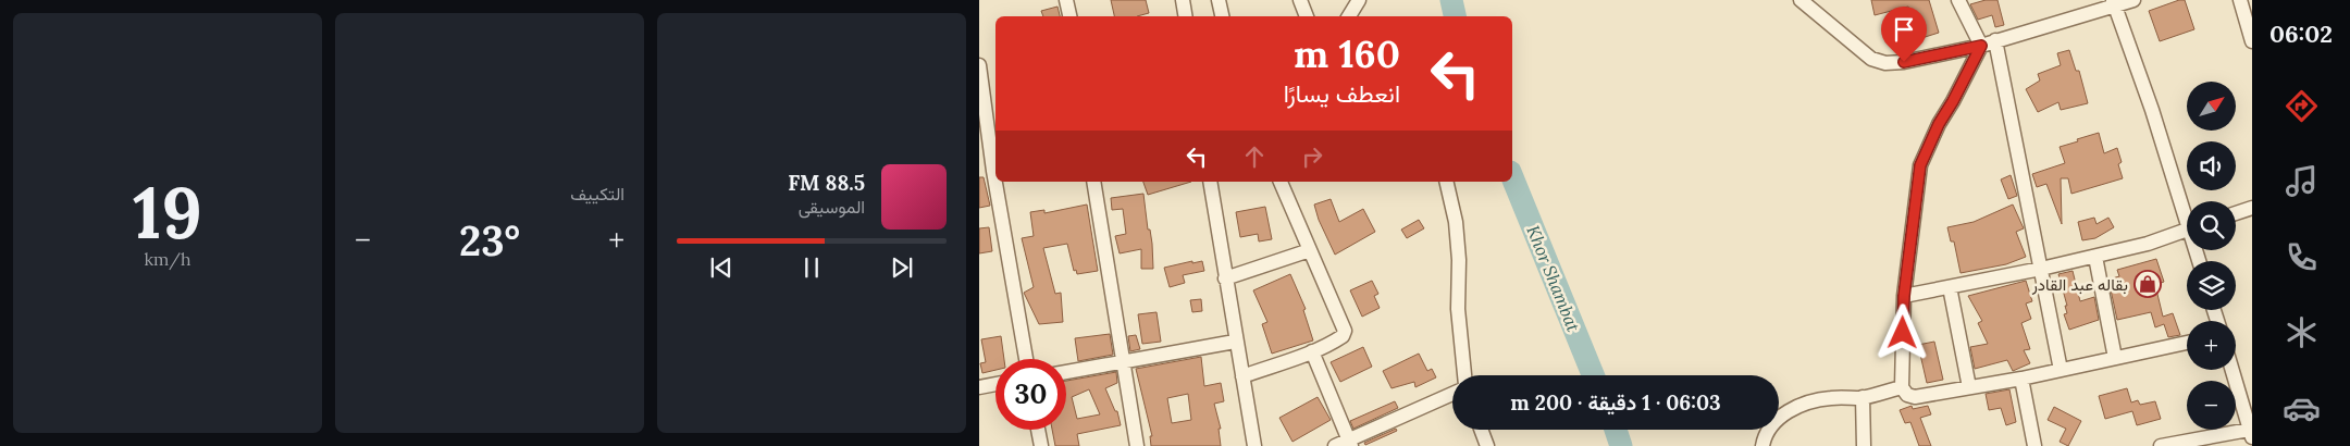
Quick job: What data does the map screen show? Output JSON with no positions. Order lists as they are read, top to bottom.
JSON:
{
  "water": ["Khor Shambat"],
  "places": {
    "shop": ["بقاله عبد القادر"]
  },
  "north": "top right",
  "page": {
    "tabs": "06:02",
    "tile": [
      "التكييف",
      ["19", "km/h"]
    ],
    "turn": ["160 m", "انعطف يسارًا"],
    "map_buttons": ["+", "−"],
    "song": ["88.5 FM", "الموسيقى"],
    "heat": ["−", "23°", "+"],
    "limit": "30",
    "trip": "06:03 · 1 دقيقة · 200 m"
  }
}
